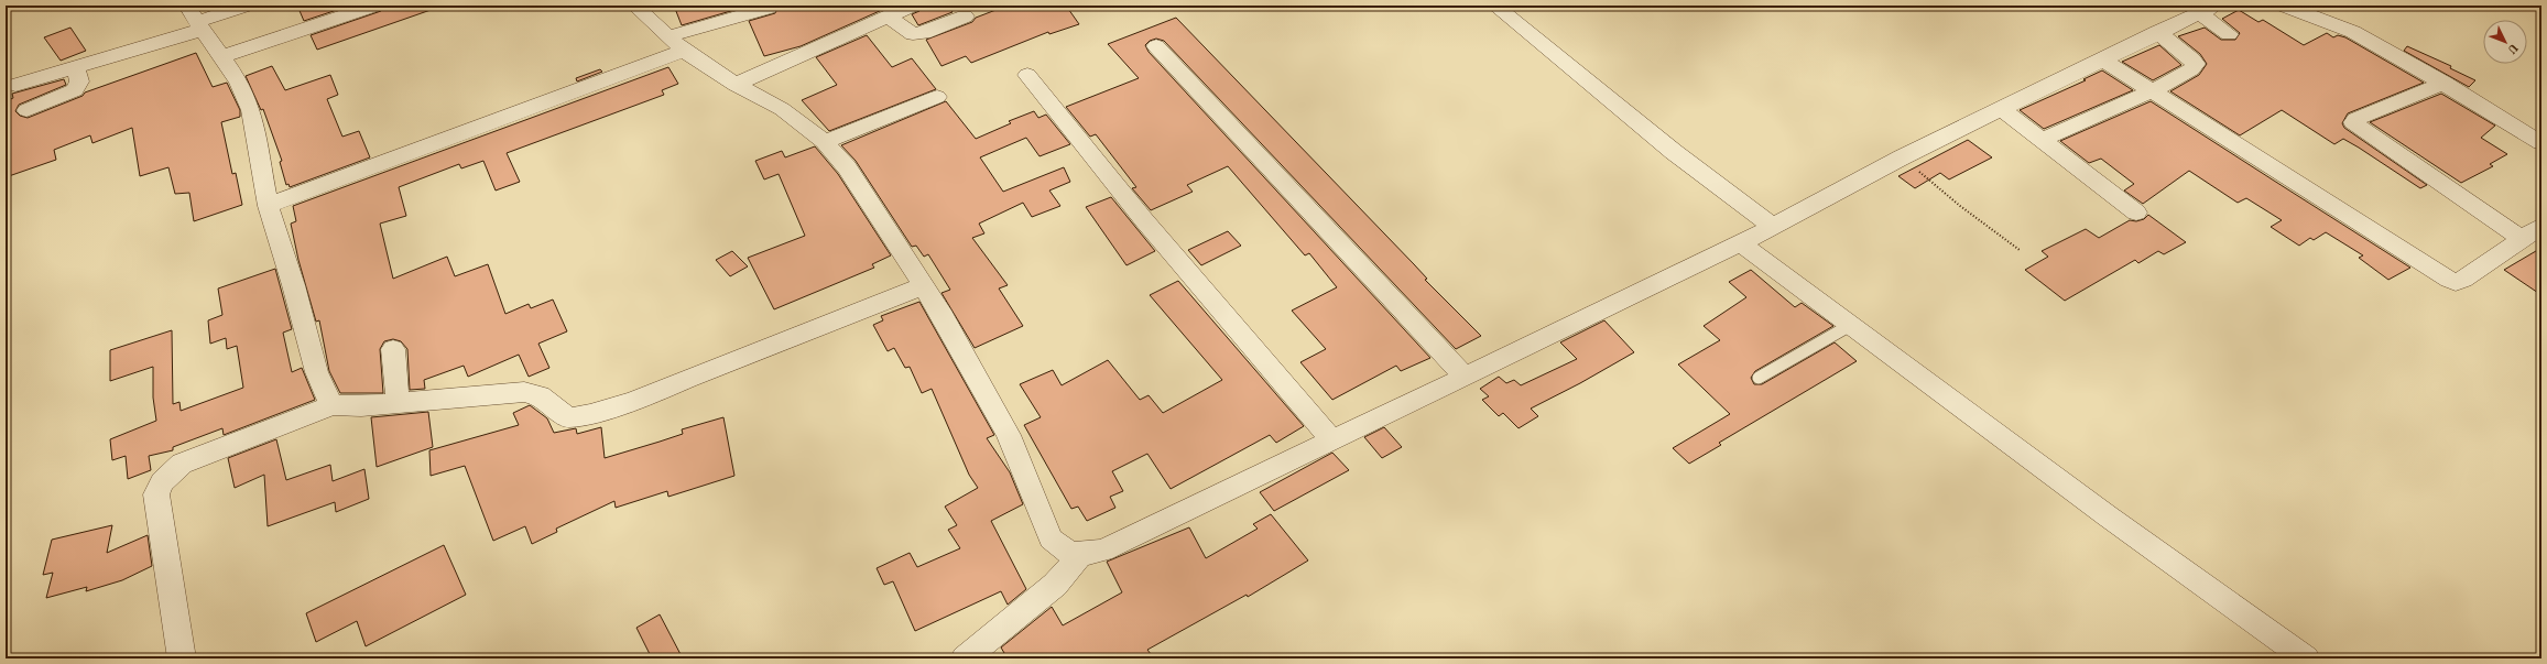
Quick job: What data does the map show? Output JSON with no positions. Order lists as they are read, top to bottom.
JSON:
{
  "north": "bottom right"
}
